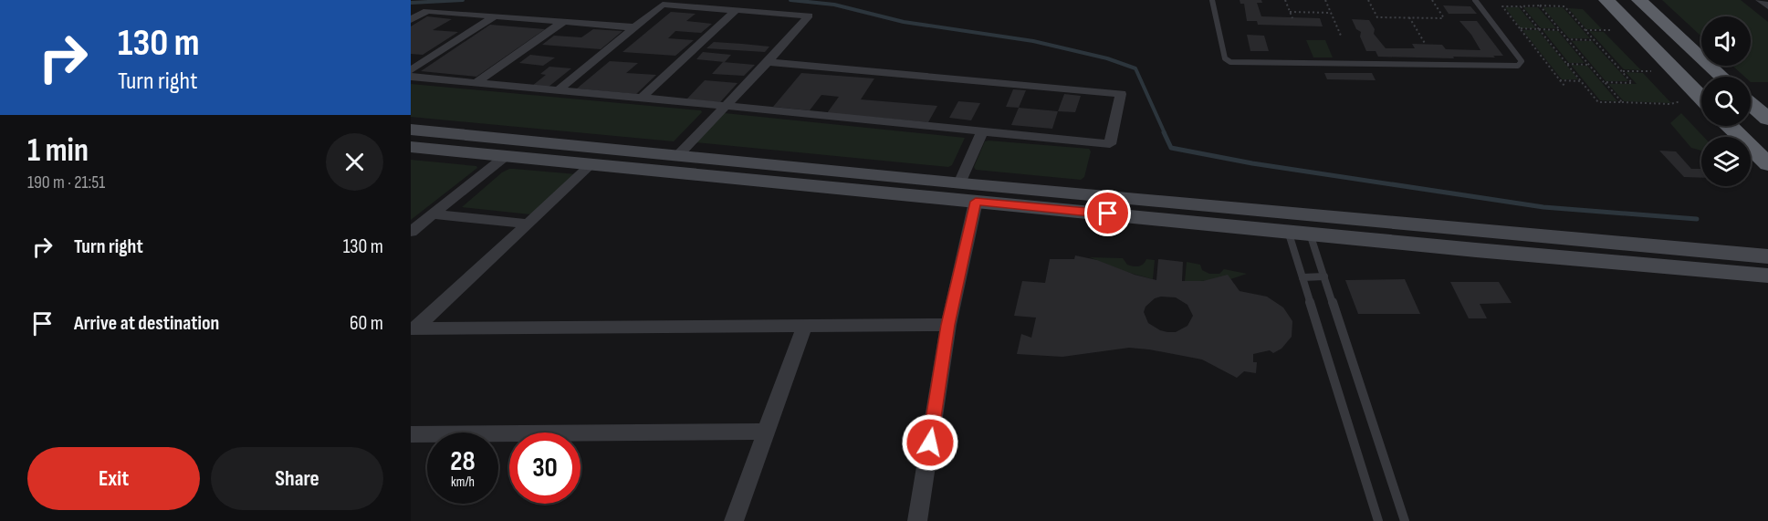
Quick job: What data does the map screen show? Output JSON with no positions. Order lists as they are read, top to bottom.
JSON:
{
  "page": {
    "turn": ["130 m", "Turn right"],
    "heading": ["1 min", "190 m · 21:51"],
    "list": [
      {
        "name": "Turn right",
        "value": "130 m"
      },
      {
        "name": "Arrive at destination",
        "value": "60 m"
      }
    ],
    "speed": "28 km/h",
    "limit": "30",
    "buttons": ["Exit", "Share"]
  }
}
